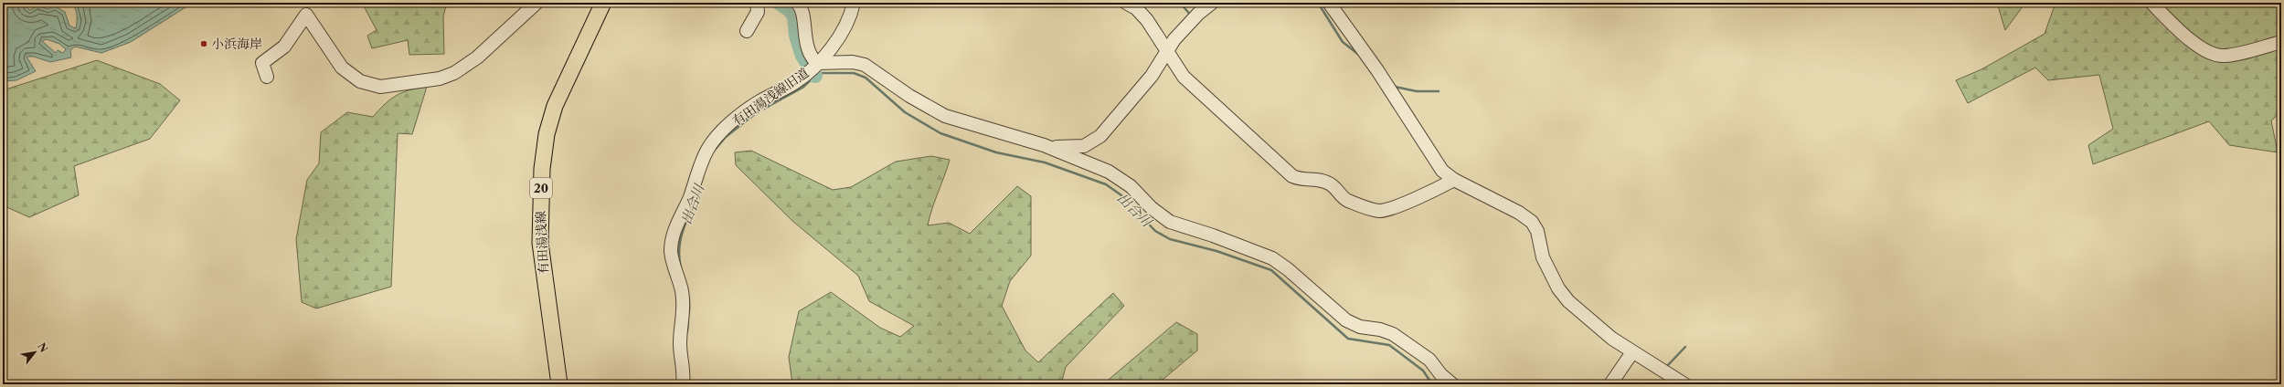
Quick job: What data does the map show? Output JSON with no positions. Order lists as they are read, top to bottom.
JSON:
{
  "streets": {
    "main road": ["20", "有田湯浅線"],
    "street": ["有田湯浅線旧道"]
  },
  "water": ["出合川"],
  "places": ["小浜海岸"],
  "north": "top right"
}
